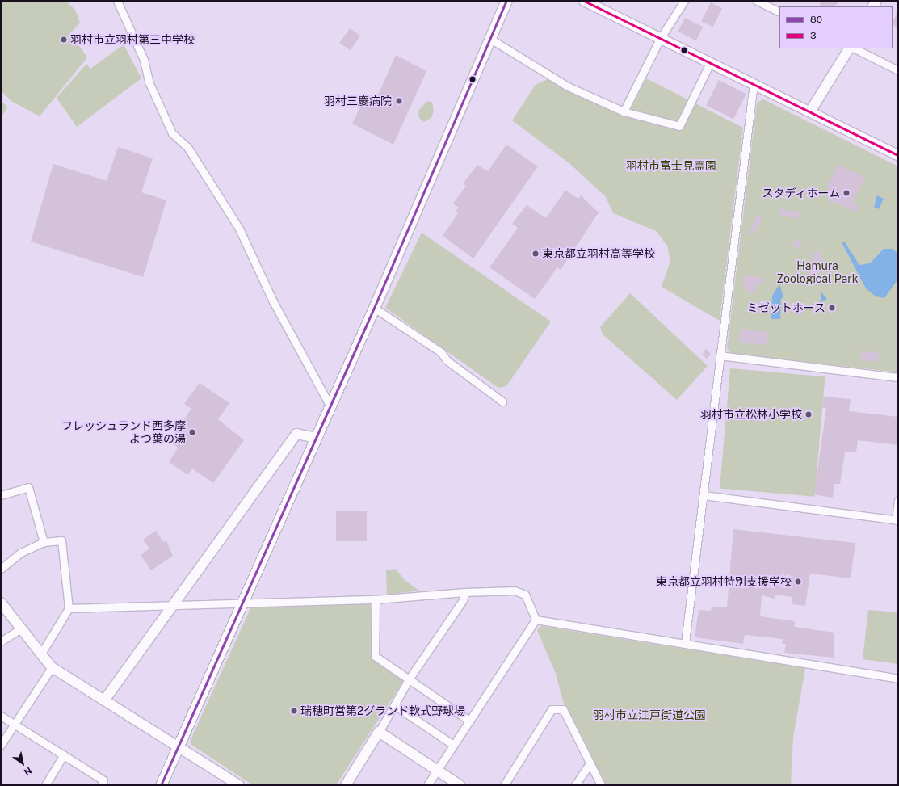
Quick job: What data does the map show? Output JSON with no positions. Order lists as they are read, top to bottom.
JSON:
{
  "parks": ["羽村市富士見霊園", "Hamura Zoological Park", "羽村市立江戸街道公園"],
  "places": [
    "羽村市立羽村第三中学校",
    "羽村三慶病院",
    "スタディホーム",
    "東京都立羽村高等学校",
    "ミゼットホース",
    "羽村市立松林小学校",
    "フレッシュランド西多摩 よつ葉の湯",
    "東京都立羽村特別支援学校",
    "瑞穂町営第2グランド軟式野球場"
  ],
  "lines": ["transit line 80", "transit line 3"],
  "legend": ["80", "3"],
  "north": "bottom right"
}
